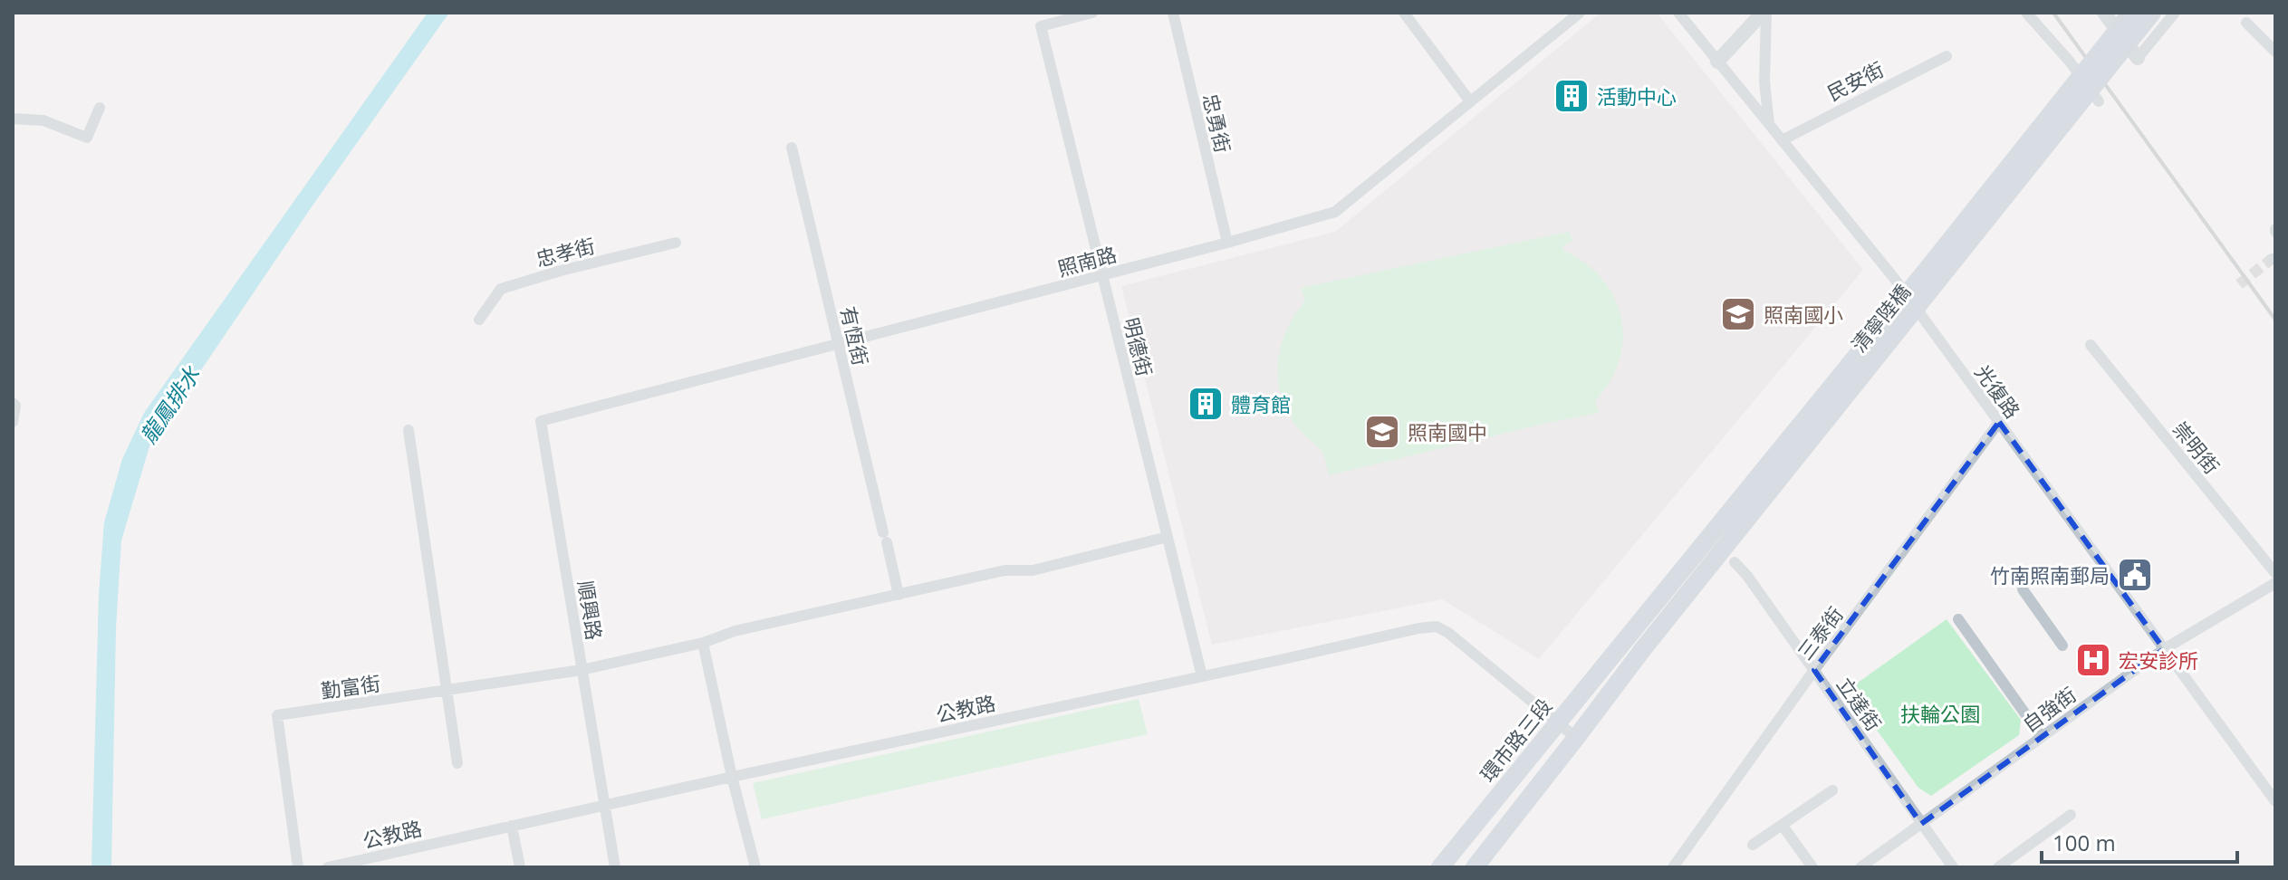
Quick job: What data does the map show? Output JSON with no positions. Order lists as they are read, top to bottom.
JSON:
{
  "streets": {
    "main road": ["清寧陸橋", "環市路三段"],
    "street": [
      "民安街",
      "忠勇街",
      "忠孝街",
      "照南路",
      "有恆街",
      "明德街",
      "光復路",
      "崇明街",
      "順興路",
      "三泰街",
      "勤富街",
      "立達街",
      "公教路",
      "自強街"
    ]
  },
  "crossings": [
    ["民安街", "光復路"],
    ["忠勇街", "照南路"],
    ["照南路", "有恆街"],
    ["照南路", "明德街"],
    ["照南路", "順興路"],
    ["清寧陸橋", "公教路"],
    ["清寧陸橋", "環市路三段"],
    ["有恆街", "勤富街"],
    ["明德街", "勤富街"],
    ["明德街", "公教路"],
    ["光復路", "三泰街"],
    ["光復路", "自強街"],
    ["順興路", "勤富街"],
    ["順興路", "公教路"],
    ["三泰街", "立達街"],
    ["立達街", "自強街"],
    ["公教路", "環市路三段"]
  ],
  "water": ["龍鳳排水"],
  "parks": ["扶輪公園"],
  "places": {
    "building": ["活動中心", "體育館"],
    "school or university": ["照南國小", "照南國中"],
    "public building": ["竹南照南郵局"],
    "hospital": ["宏安診所"]
  },
  "scale_bar": "100 m"
}
